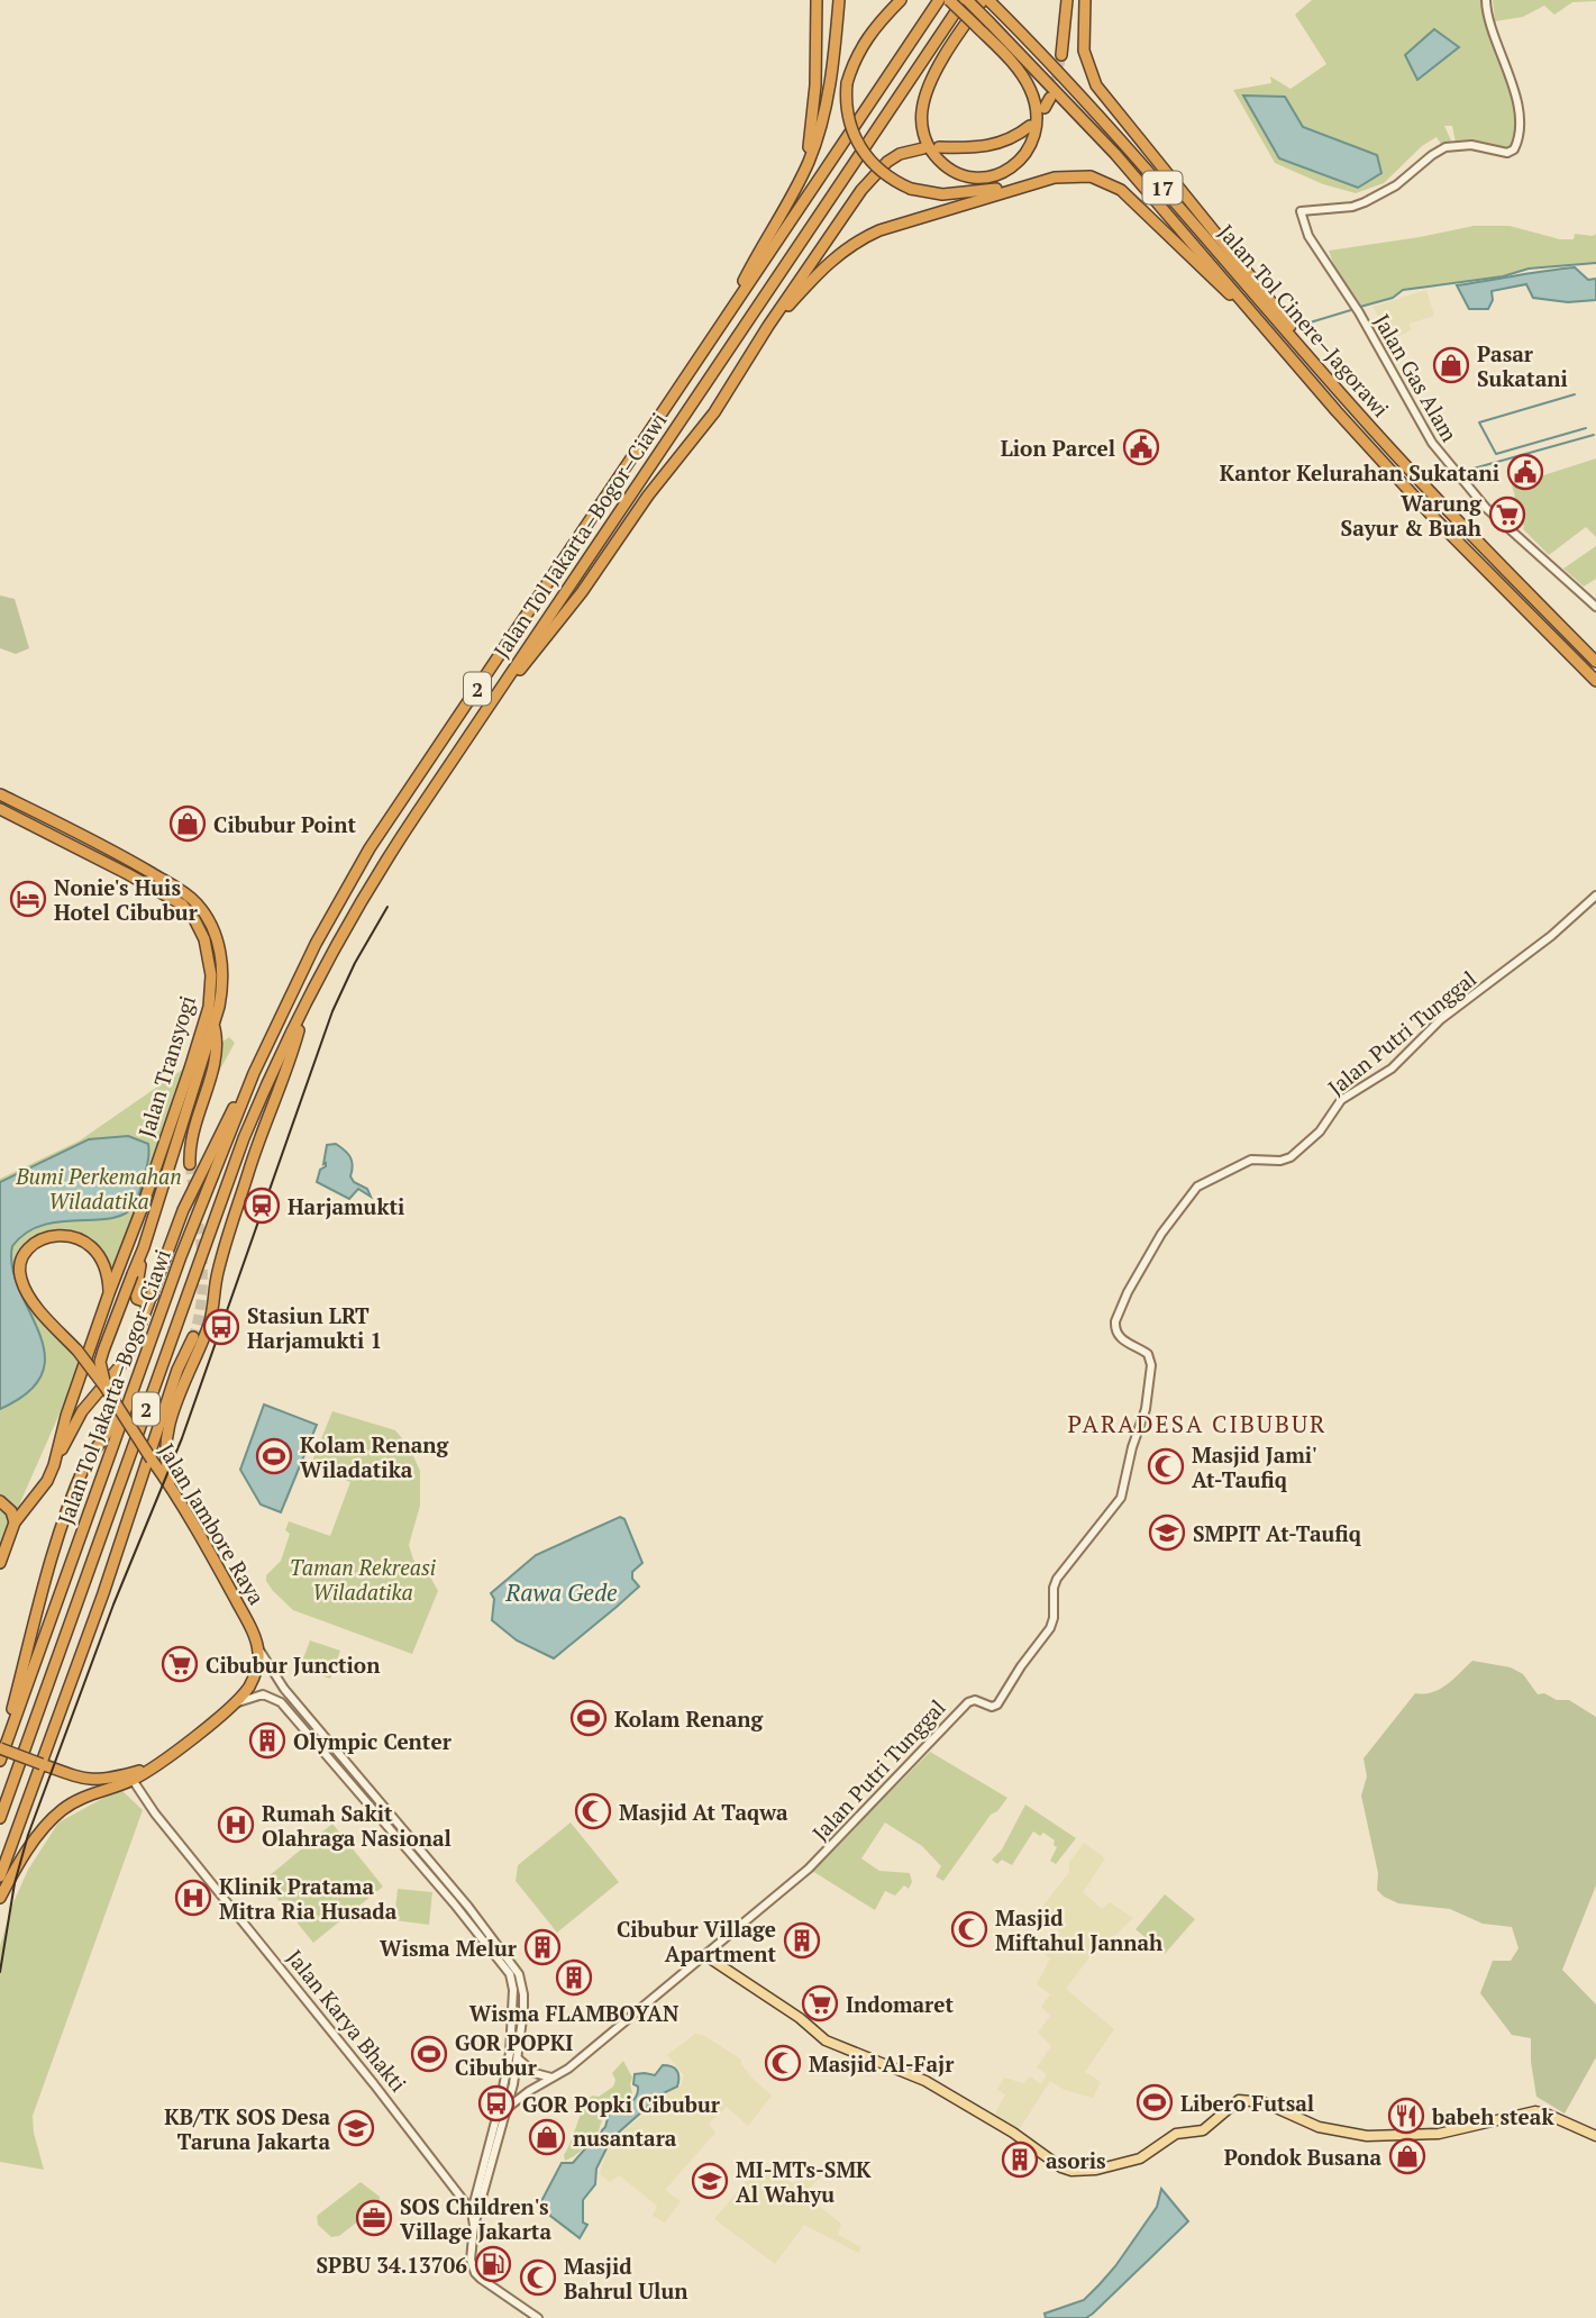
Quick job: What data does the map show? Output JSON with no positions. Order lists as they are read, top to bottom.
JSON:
{
  "streets": {
    "highway": [
      "17",
      "Jalan Tol Cinere–Jagorawi",
      "Jalan Tol Jakarta–Bogor–Ciawi",
      "2",
      "Jalan Transyogi",
      "Jalan Jambore Raya"
    ],
    "street": ["Jalan Gas Alam", "Jalan Putri Tunggal", "Jalan Karya Bhakti"]
  },
  "crossings": [
    ["17", "Jalan Tol Cinere–Jagorawi"],
    ["17", "Jalan Tol Jakarta–Bogor–Ciawi"],
    ["Jalan Putri Tunggal", "Jalan Jambore Raya"],
    ["Jalan Transyogi", "Jalan Jambore Raya"]
  ],
  "districts": ["PARADESA CIBUBUR"],
  "water": ["Rawa Gede"],
  "parks": ["Bumi Perkemahan Wiladatika", "Taman Rekreasi Wiladatika"],
  "places": {
    "shop": [
      "Pasar Sukatani",
      "Cibubur Point",
      "nusantara",
      "Pondok Busana"
    ],
    "public building": ["Lion Parcel", "Kantor Kelurahan Sukatani"],
    "supermarket": ["Warung Sayur & Buah", "Cibubur Junction", "Indomaret"],
    "hotel": ["Nonie's Huis Hotel Cibubur"],
    "station": ["Harjamukti"],
    "bus stop": ["Stasiun LRT Harjamukti 1", "GOR Popki Cibubur"],
    "sports": [
      "Kolam Renang Wiladatika",
      "Kolam Renang",
      "GOR POPKI Cibubur",
      "Libero Futsal"
    ],
    "mosque": [
      "Masjid Jami' At-Taufiq",
      "Masjid At Taqwa",
      "Masjid Miftahul Jannah",
      "Masjid Al-Fajr",
      "Masjid Bahrul Ulun"
    ],
    "school or university": ["SMPIT At-Taufiq", "KB/TK SOS Desa Taruna Jakarta", "MI-MTs-SMK Al Wahyu"],
    "building": [
      "Olympic Center",
      "Cibubur Village Apartment",
      "Wisma Melur",
      "Wisma FLAMBOYAN",
      "asoris"
    ],
    "hospital": ["Rumah Sakit Olahraga Nasional", "Klinik Pratama Mitra Ria Husada"],
    "restaurant": ["babeh steak"],
    "office": ["SOS Children's Village Jakarta"],
    "fuel station": ["SPBU 34.13706"]
  }
}
